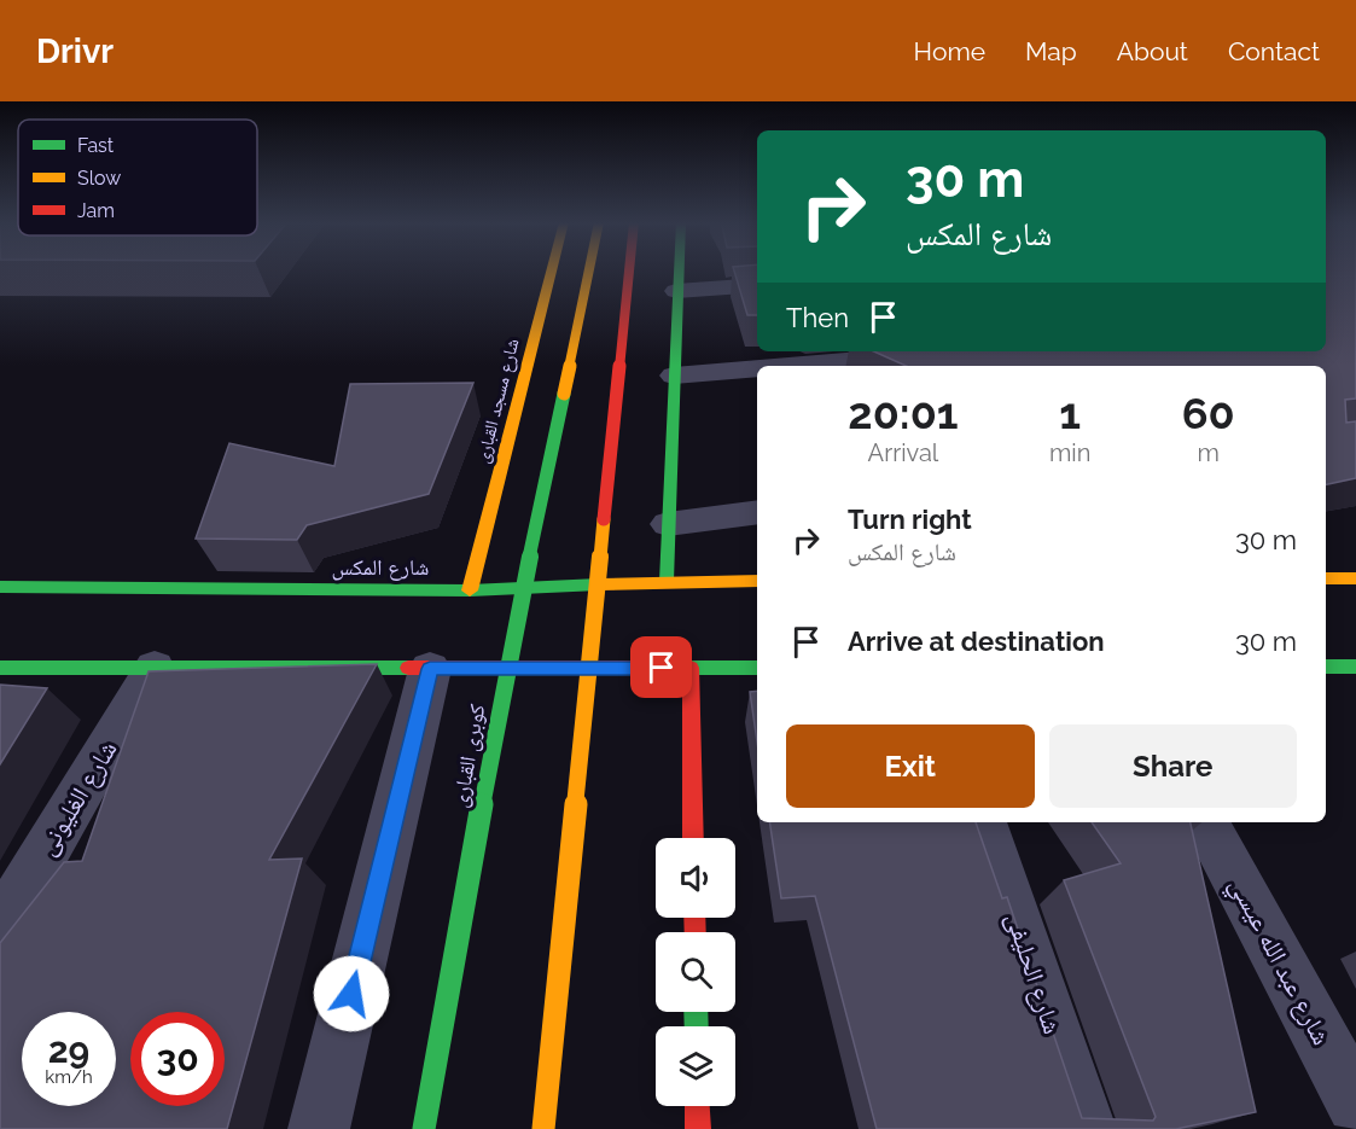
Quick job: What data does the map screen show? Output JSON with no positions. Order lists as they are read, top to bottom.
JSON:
{
  "streets": {
    "main road": ["شارع مسجد القبارى", "شارع المكس", "كوبرى القبارى"],
    "street": ["شارع الغليونى", "شارع عبد الله عيسي", "شارع الحليفى"]
  },
  "crossings": [
    ["شارع مسجد القبارى", "شارع المكس"]
  ],
  "legend": ["Fast", "Slow", "Jam"],
  "page": {
    "header": "Drivr",
    "nav": [
      "Home",
      "Map",
      "About",
      "Contact"
    ],
    "turn": ["30 m", "شارع المكس"],
    "then": "Then",
    "eta": [
      "20:01",
      "Arrival",
      "1",
      "min",
      "60",
      "m"
    ],
    "list": [
      {
        "name": "Turn right",
        "note": "شارع المكس",
        "value": "30 m"
      },
      {
        "name": "Arrive at destination",
        "value": "30 m"
      }
    ],
    "buttons": ["Exit", "Share"],
    "speed": "29 km/h",
    "limit": "30"
  }
}
